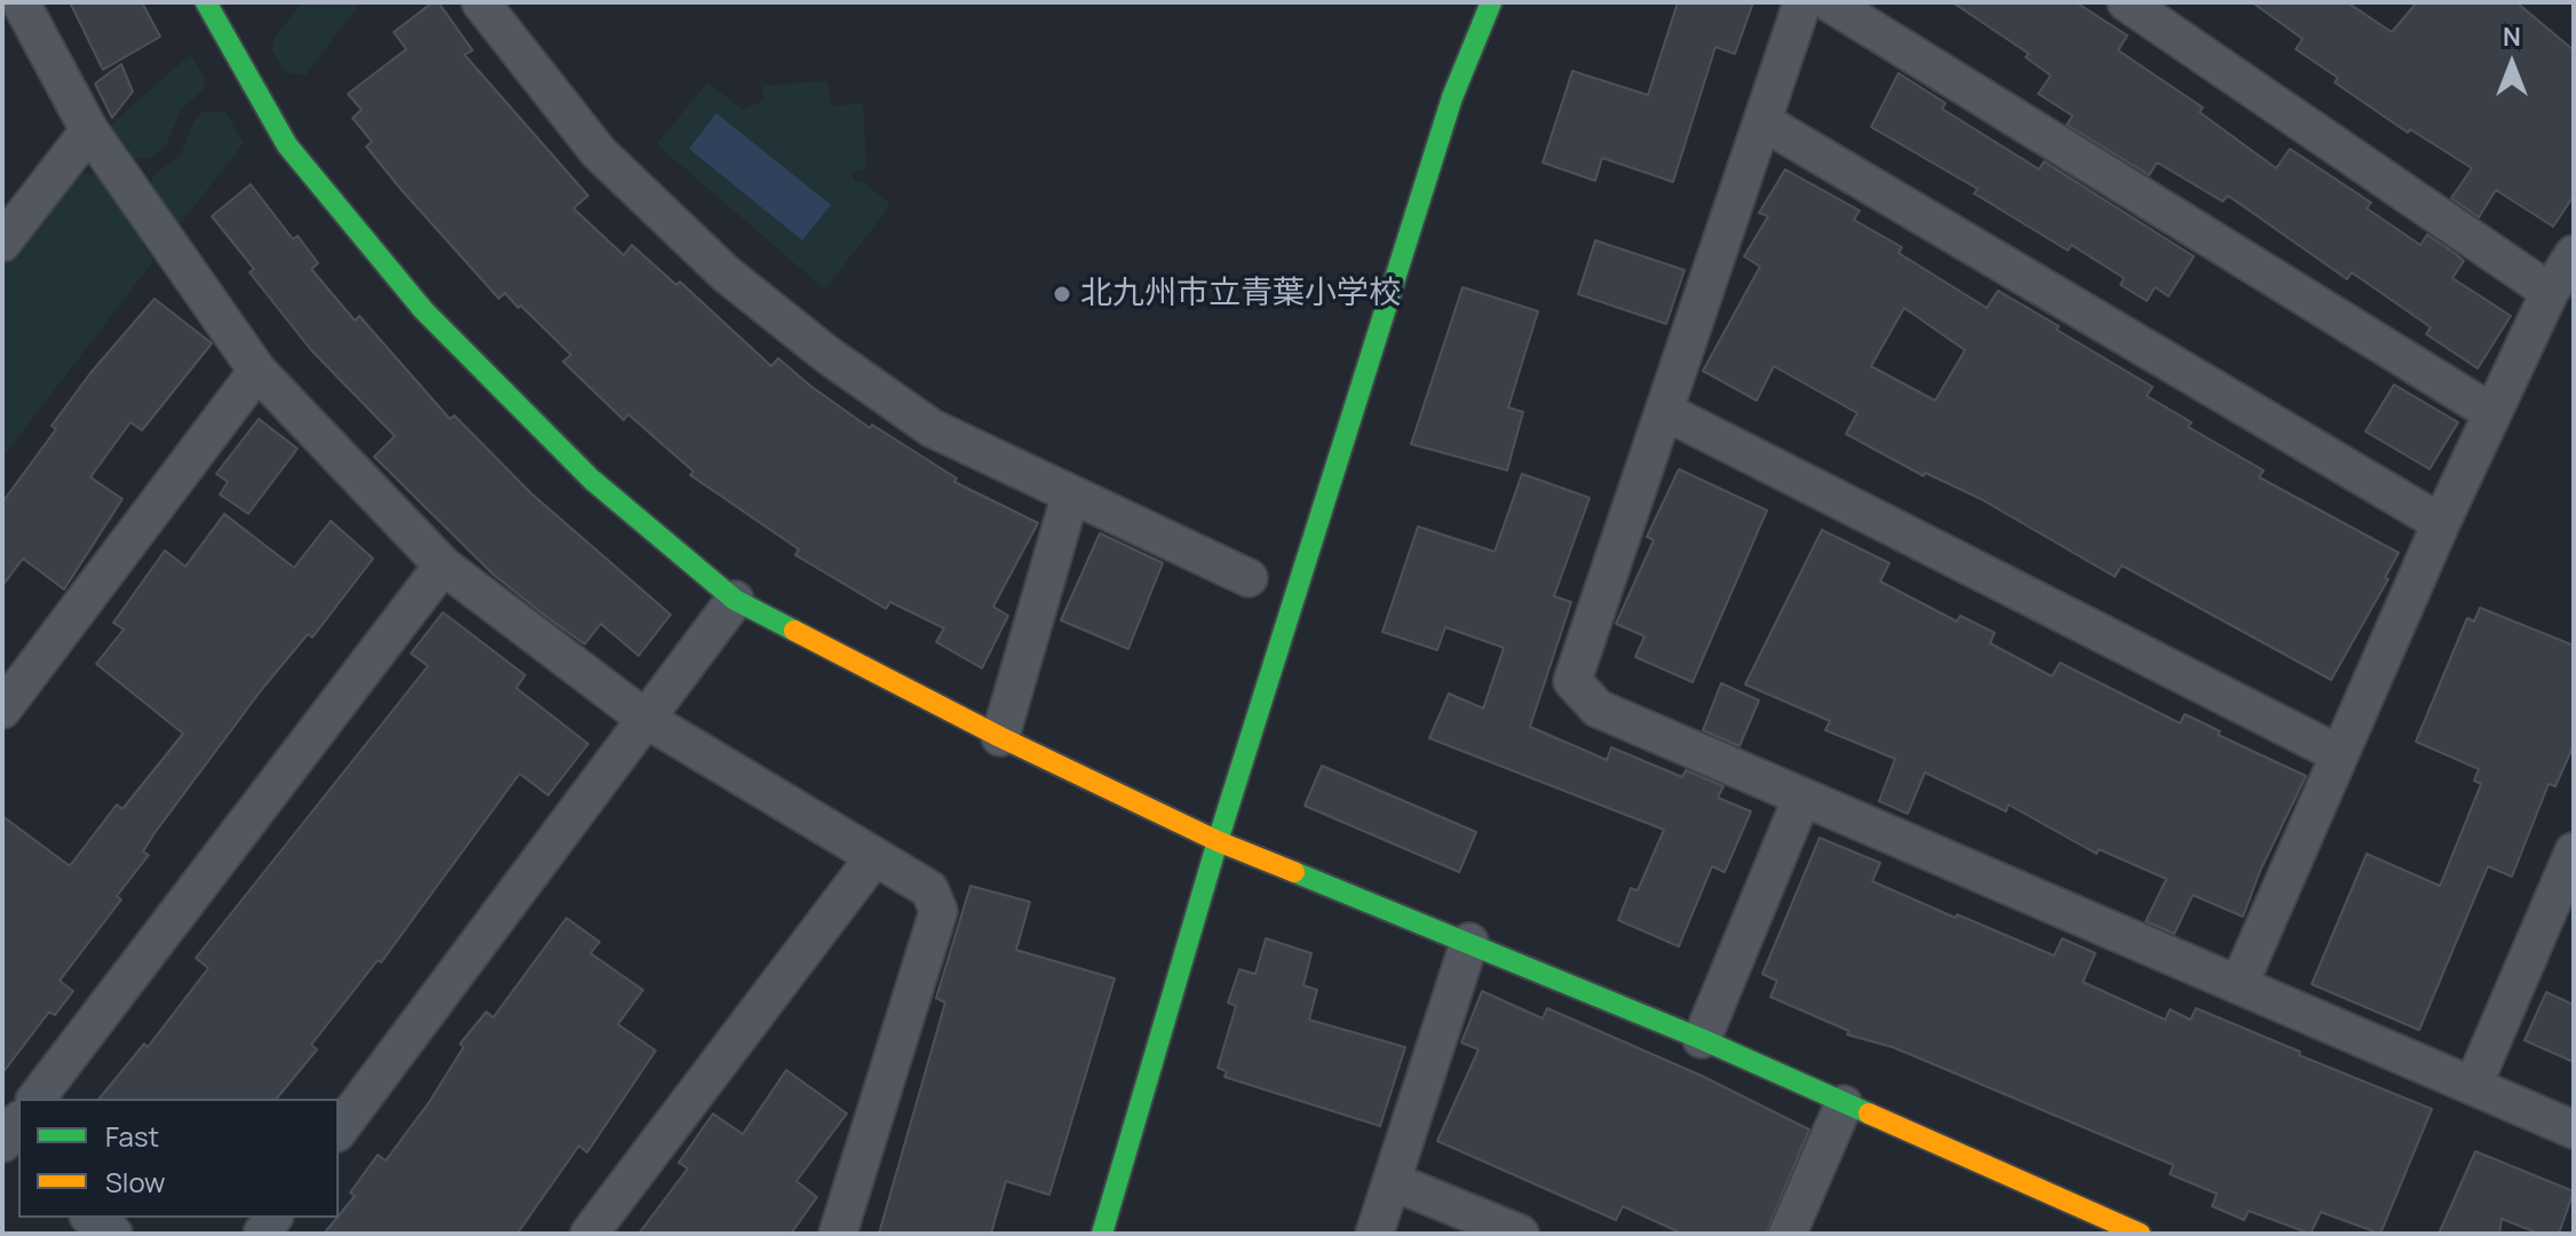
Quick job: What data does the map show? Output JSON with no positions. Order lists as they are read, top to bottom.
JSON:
{
  "places": ["北九州市立青葉小学校"],
  "legend": ["Fast", "Slow"],
  "north": "top"
}
